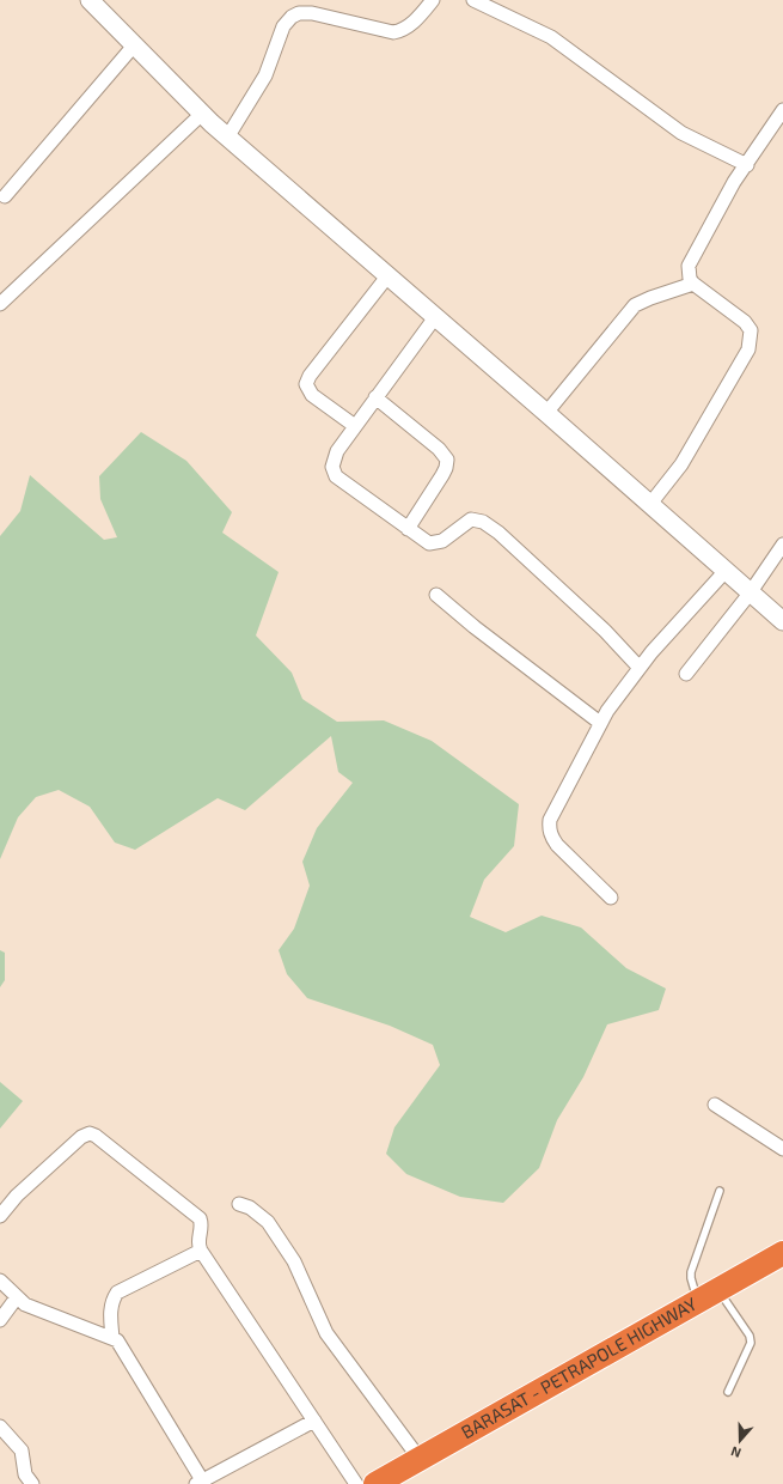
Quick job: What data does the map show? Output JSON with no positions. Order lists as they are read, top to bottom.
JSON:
{
  "streets": {
    "highway": ["BARASAT - PETRAPOLE HIGHWAY"]
  },
  "north": "bottom"
}
